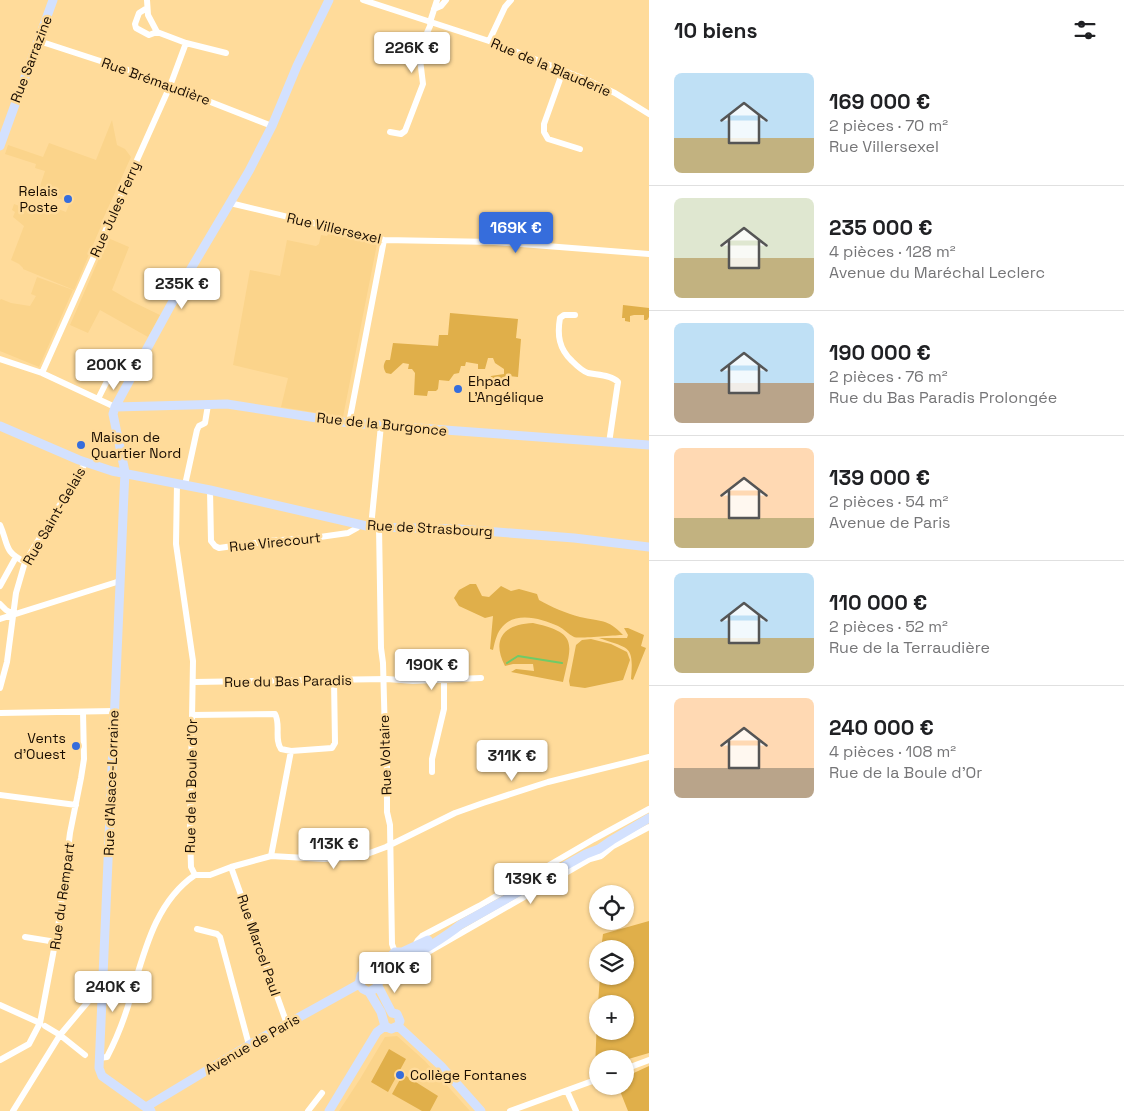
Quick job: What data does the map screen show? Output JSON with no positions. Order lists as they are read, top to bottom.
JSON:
{
  "streets": {
    "main road": [
      "Rue Sarrazine",
      "Rue de la Burgonce",
      "Rue de Strasbourg",
      "Rue d'Alsace-Lorraine",
      "Avenue de Paris"
    ],
    "street": [
      "Rue de la Blauderie",
      "Rue Brémaudière",
      "Rue Jules Ferry",
      "Rue Villersexel",
      "Rue Saint-Gelais",
      "Rue Virecourt",
      "Rue du Bas Paradis",
      "Rue Voltaire",
      "Rue de la Boule d'Or",
      "Rue du Rempart",
      "Rue Marcel Paul"
    ]
  },
  "crossings": [
    ["Rue Sarrazine", "Rue Brémaudière"],
    ["Rue Brémaudière", "Rue Jules Ferry"],
    ["Rue de la Burgonce", "Rue Voltaire"],
    ["Rue de la Burgonce", "Rue d'Alsace-Lorraine"],
    ["Rue de la Burgonce", "Rue de la Boule d'Or"],
    ["Rue Saint-Gelais", "Rue de Strasbourg"],
    ["Rue de Strasbourg", "Rue Virecourt"],
    ["Rue de Strasbourg", "Rue Voltaire"],
    ["Rue de Strasbourg", "Rue d'Alsace-Lorraine"],
    ["Rue de Strasbourg", "Rue de la Boule d'Or"],
    ["Rue du Bas Paradis", "Rue Voltaire"],
    ["Rue du Bas Paradis", "Rue de la Boule d'Or"],
    ["Rue d'Alsace-Lorraine", "Avenue de Paris"],
    ["Rue Marcel Paul", "Avenue de Paris"]
  ],
  "places": [
    "Relais Poste",
    "Ehpad L'Angélique",
    "Maison de Quartier Nord",
    "Vents d'Ouest",
    "Collège Fontanes"
  ],
  "page": {
    "heading": "10 biens",
    "price": [
      "226K €",
      "169K €",
      "235K €",
      "200K €",
      "190K €",
      "311K €",
      "113K €",
      "139K €",
      "110K €",
      "240K €"
    ],
    "list": [
      {
        "name": "169 000 €",
        "note": "2 pièces · 70 m² · Rue Villersexel"
      },
      {
        "name": "235 000 €",
        "note": "4 pièces · 128 m² · Avenue du Maréchal Leclerc"
      },
      {
        "name": "190 000 €",
        "note": "2 pièces · 76 m² · Rue du Bas Paradis Prolongée"
      },
      {
        "name": "139 000 €",
        "note": "2 pièces · 54 m² · Avenue de Paris"
      },
      {
        "name": "110 000 €",
        "note": "2 pièces · 52 m² · Rue de la Terraudière"
      },
      {
        "name": "240 000 €",
        "note": "4 pièces · 108 m² · Rue de la Boule d'Or"
      }
    ],
    "map_buttons": ["+", "−"]
  }
}
